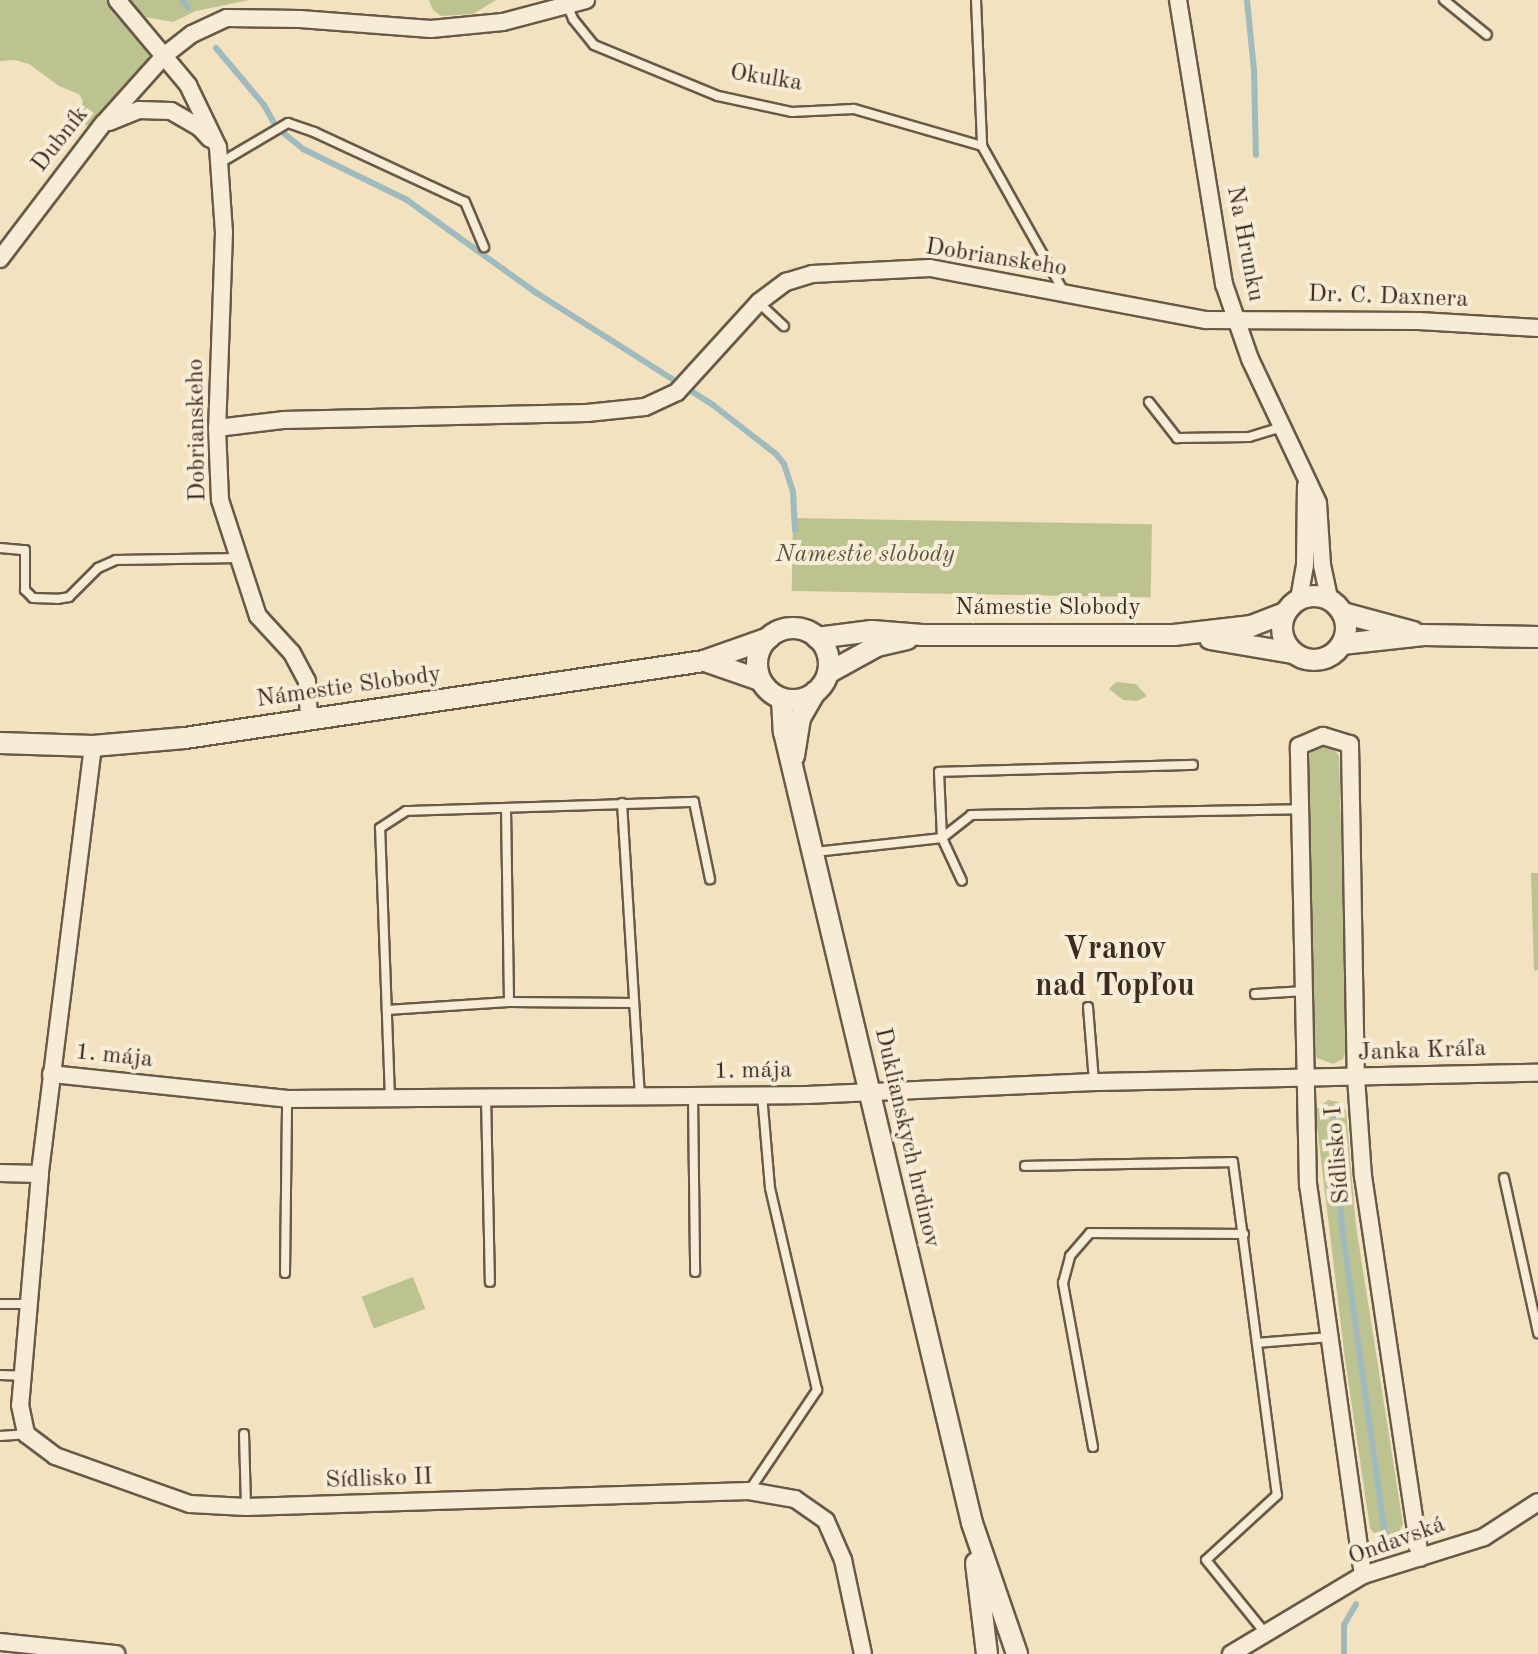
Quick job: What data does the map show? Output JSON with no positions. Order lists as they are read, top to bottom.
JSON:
{
  "streets": {
    "street": [
      "Dubník",
      "Na Hrunku",
      "Dobrianskeho",
      "Dr. C. Daxnera",
      "Námestie Slobody",
      "Janka Kráľa",
      "1. mája",
      "Duklianskych hrdinov",
      "Sídlisko I",
      "Sídlisko II",
      "Ondavská"
    ],
    "lane": ["Okulka"]
  },
  "crossings": [
    ["Dubník", "Dobrianskeho"],
    ["Na Hrunku", "Dobrianskeho"],
    ["Na Hrunku", "Dr. C. Daxnera"],
    ["Na Hrunku", "Námestie Slobody"],
    ["Dobrianskeho", "Dr. C. Daxnera"],
    ["Dobrianskeho", "Námestie Slobody"],
    ["Námestie Slobody", "Duklianskych hrdinov"],
    ["Janka Kráľa", "Sídlisko I"],
    ["1. mája", "Duklianskych hrdinov"],
    ["1. mája", "Sídlisko I"],
    ["1. mája", "Sídlisko II"],
    ["Duklianskych hrdinov", "Sídlisko I"],
    ["Sídlisko I", "Ondavská"]
  ],
  "districts": ["Vranov nad Topľou"],
  "parks": ["Namestie slobody"]
}
